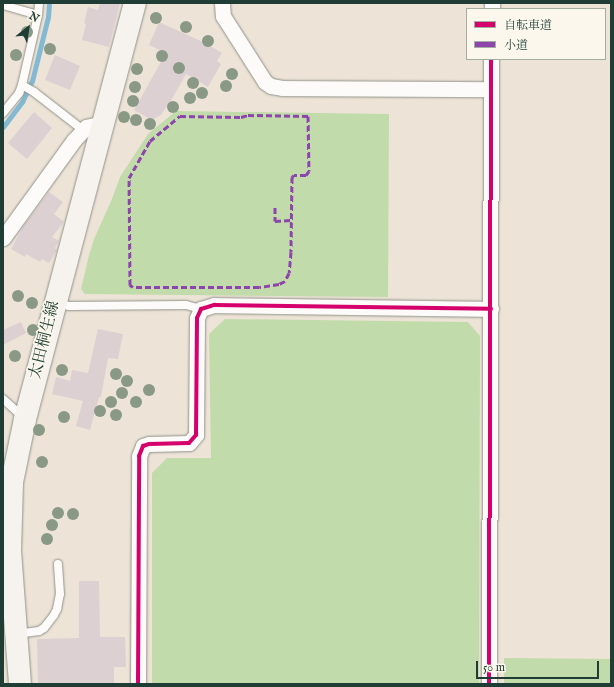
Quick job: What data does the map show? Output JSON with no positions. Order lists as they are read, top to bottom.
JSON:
{
  "streets": {
    "main road": ["太田桐生線"]
  },
  "legend": ["自転車道", "小道"],
  "scale_bar": "50 m",
  "north": "top right"
}
